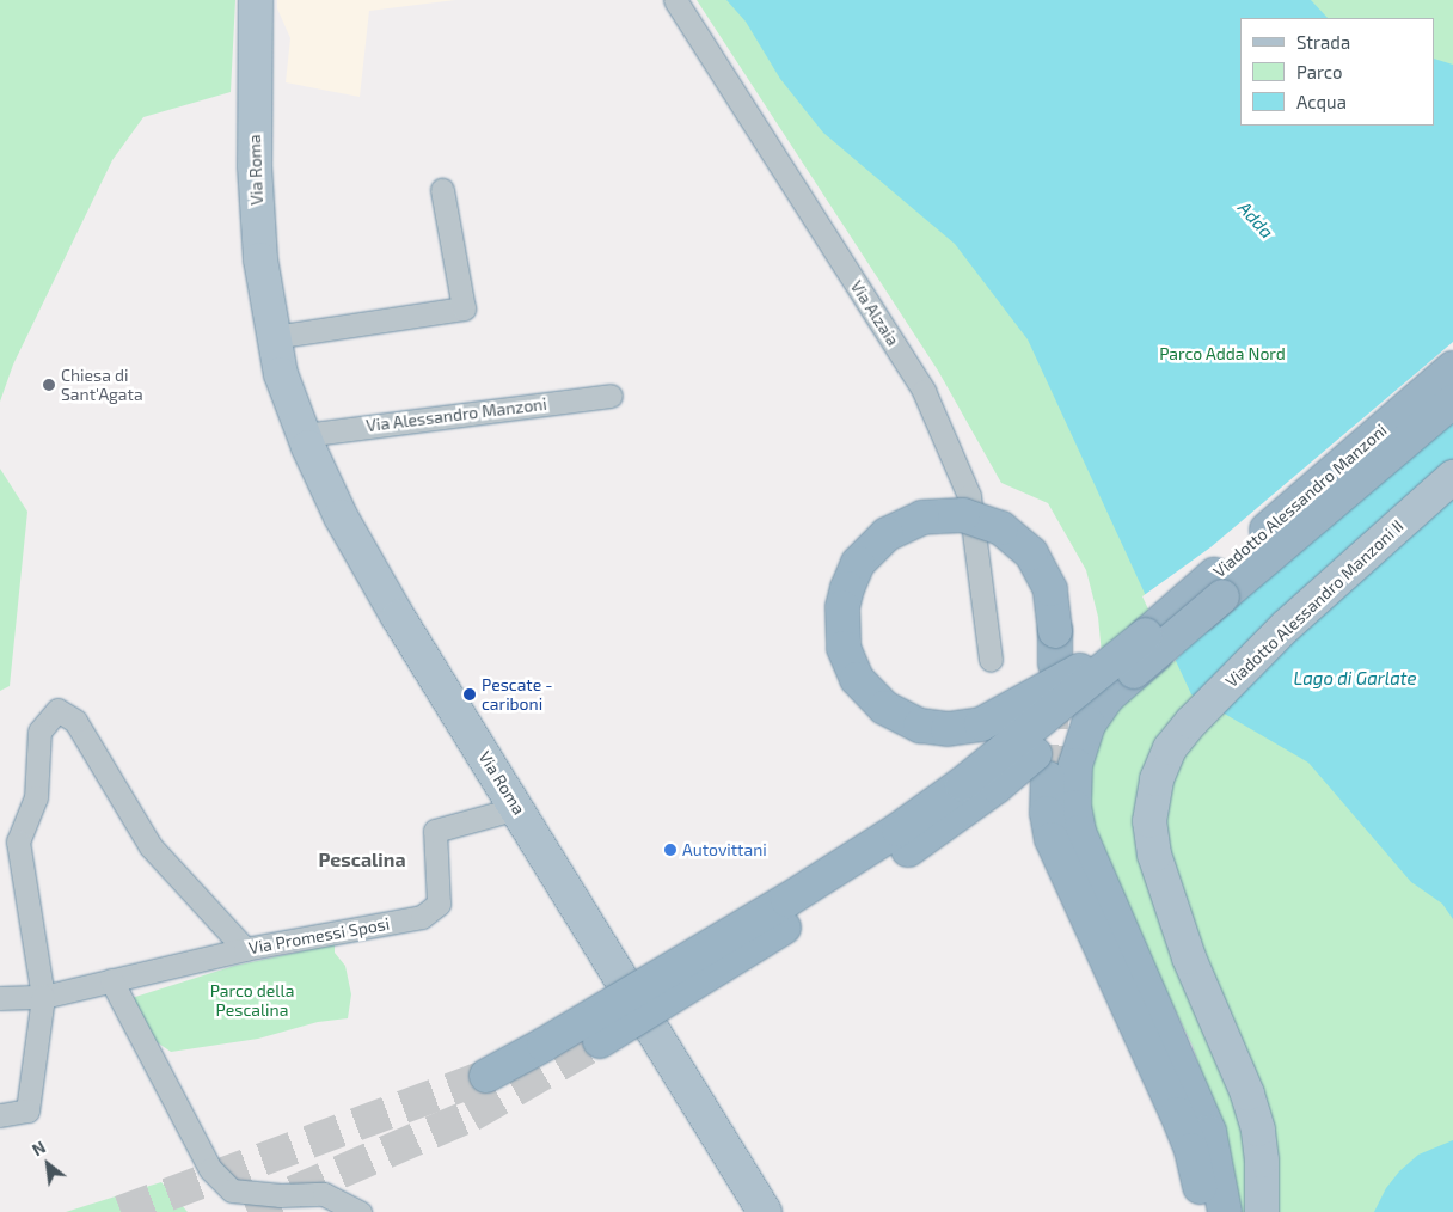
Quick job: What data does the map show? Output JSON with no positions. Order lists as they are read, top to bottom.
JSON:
{
  "streets": {
    "highway": ["Viadotto Alessandro Manzoni"],
    "main road": ["Via Roma", "Viadotto Alessandro Manzoni II"],
    "street": ["Via Alzaia", "Via Alessandro Manzoni", "Via Promessi Sposi"]
  },
  "crossings": [
    ["Via Roma", "Via Alessandro Manzoni"],
    ["Via Roma", "Via Promessi Sposi"]
  ],
  "districts": ["Pescalina"],
  "water": ["Adda", "Lago di Garlate"],
  "parks": ["Parco Adda Nord", "Parco della Pescalina"],
  "places": ["Chiesa di Sant'Agata", "Pescate - cariboni", "Autovittani"],
  "legend": ["Strada", "Parco", "Acqua"],
  "north": "top left"
}
